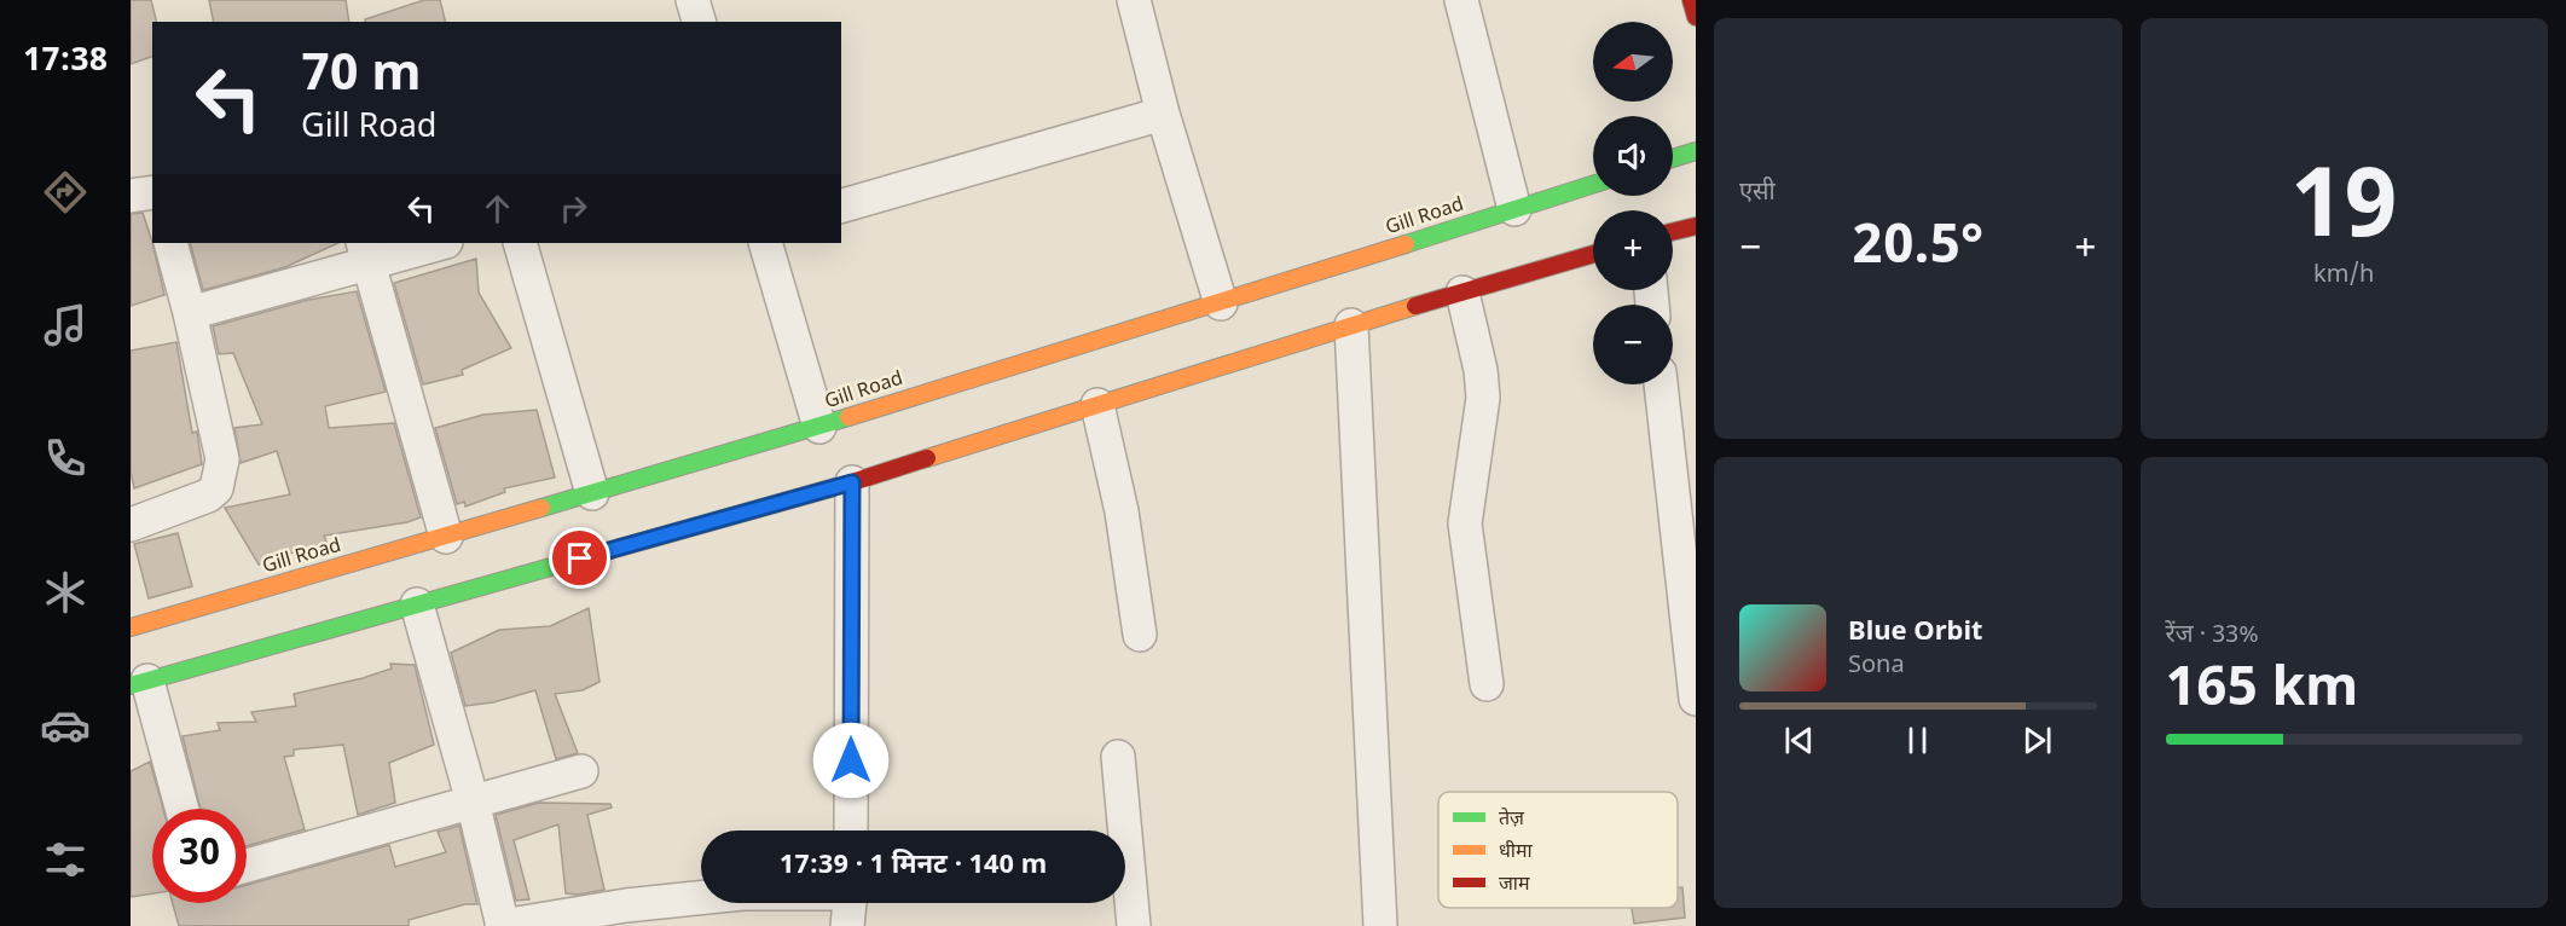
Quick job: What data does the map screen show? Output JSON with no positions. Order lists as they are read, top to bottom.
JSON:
{
  "streets": {
    "main road": ["Gill Road"]
  },
  "legend": ["तेज़", "धीमा", "जाम"],
  "north": "left",
  "page": {
    "tabs": "17:38",
    "tile": [
      "एसी",
      ["19", "km/h"],
      ["रेंज · 33%", "165 km"]
    ],
    "map_buttons": ["+", "−"],
    "turn": ["70 m", "Gill Road"],
    "heat": ["−", "20.5°", "+"],
    "song": ["Blue Orbit", "Sona"],
    "limit": "30",
    "trip": "17:39 · 1 मिनट · 140 m"
  }
}
